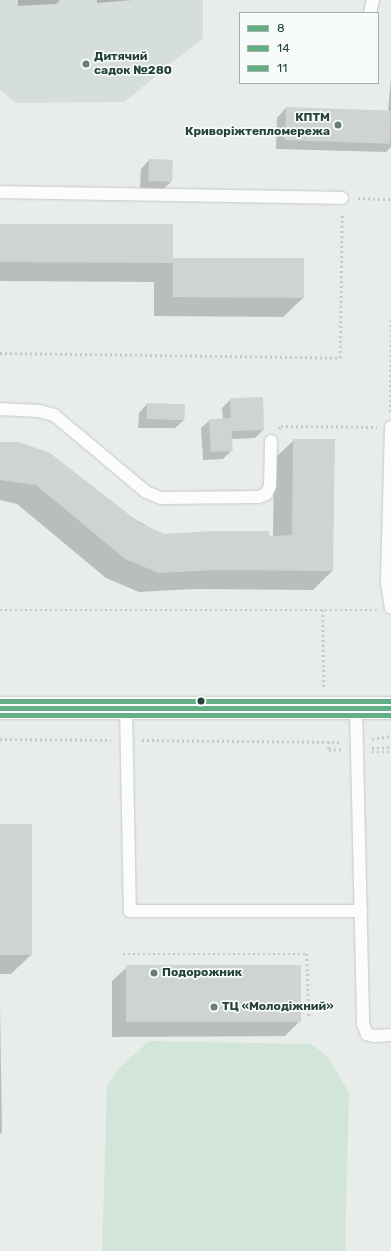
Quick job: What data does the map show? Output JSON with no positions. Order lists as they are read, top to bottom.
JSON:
{
  "places": [
    "Дитячий садок №280",
    "КПТМ Криворіжтепломережа",
    "Подорожник",
    "ТЦ «Молодіжний»"
  ],
  "lines": ["transit line 11", "transit line 8", "transit line 14"],
  "legend": ["8", "14", "11"]
}
